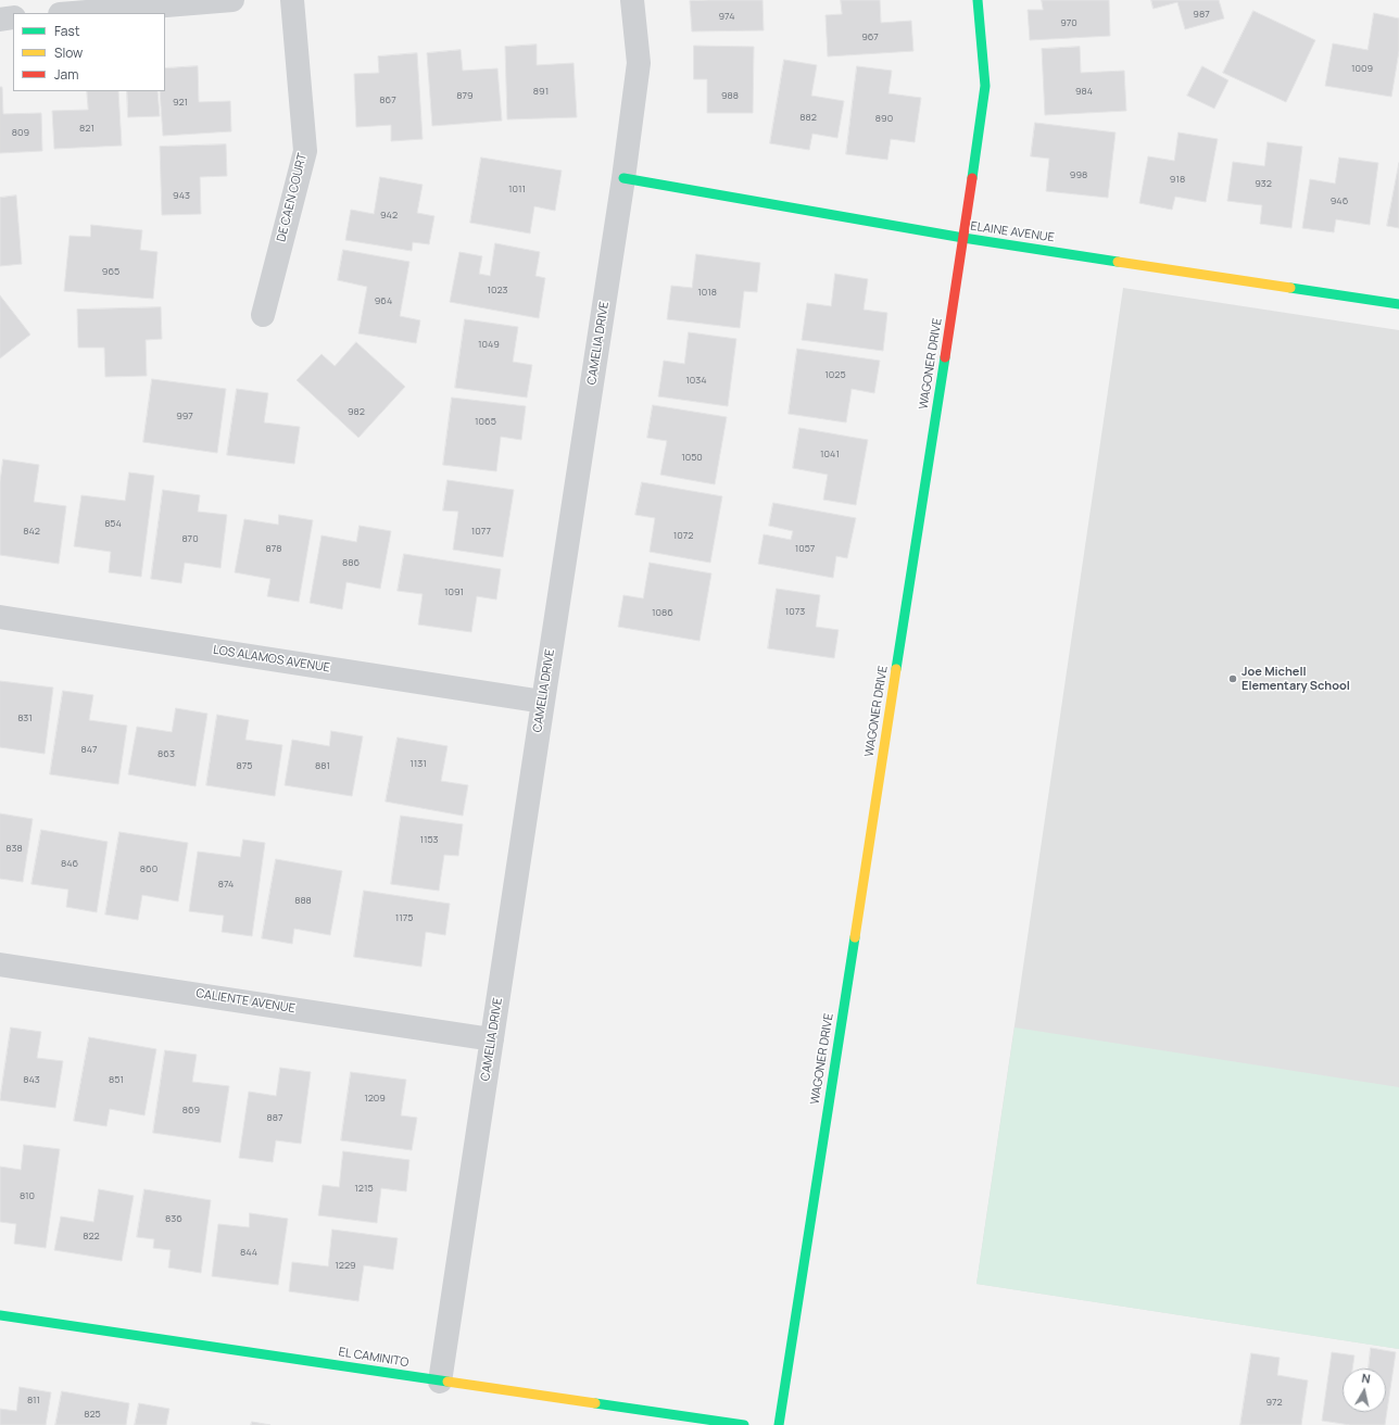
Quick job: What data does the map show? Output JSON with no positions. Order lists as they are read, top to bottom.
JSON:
{
  "streets": {
    "street": [
      "DE CAEN COURT",
      "ELAINE AVENUE",
      "CAMELIA DRIVE",
      "WAGONER DRIVE",
      "LOS ALAMOS AVENUE",
      "CALIENTE AVENUE",
      "EL CAMINITO"
    ]
  },
  "crossings": [
    ["ELAINE AVENUE", "CAMELIA DRIVE"],
    ["ELAINE AVENUE", "WAGONER DRIVE"],
    ["CAMELIA DRIVE", "LOS ALAMOS AVENUE"],
    ["CAMELIA DRIVE", "CALIENTE AVENUE"],
    ["CAMELIA DRIVE", "EL CAMINITO"]
  ],
  "places": ["Joe Michell Elementary School"],
  "house_numbers": [
    "987",
    "974",
    "970",
    "967",
    "1009",
    "891",
    "984",
    "879",
    "988",
    "867",
    "921",
    "882",
    "890",
    "821",
    "809",
    "998",
    "918",
    "932",
    "1011",
    "943",
    "946",
    "942",
    "965",
    "1023",
    "1018",
    "964",
    "1049",
    "1025",
    "1034",
    "982",
    "997",
    "1065",
    "1041",
    "1050",
    "854",
    "842",
    "1077",
    "1072",
    "870",
    "878",
    "1057",
    "886",
    "1091",
    "1073",
    "1086",
    "831",
    "847",
    "863",
    "1131",
    "875",
    "881",
    "1153",
    "838",
    "846",
    "860",
    "874",
    "888",
    "1175",
    "843",
    "851",
    "1209",
    "869",
    "887",
    "1215",
    "810",
    "836",
    "822",
    "844",
    "1229",
    "811",
    "972",
    "825"
  ],
  "legend": ["Fast", "Slow", "Jam"],
  "north": "top"
}
